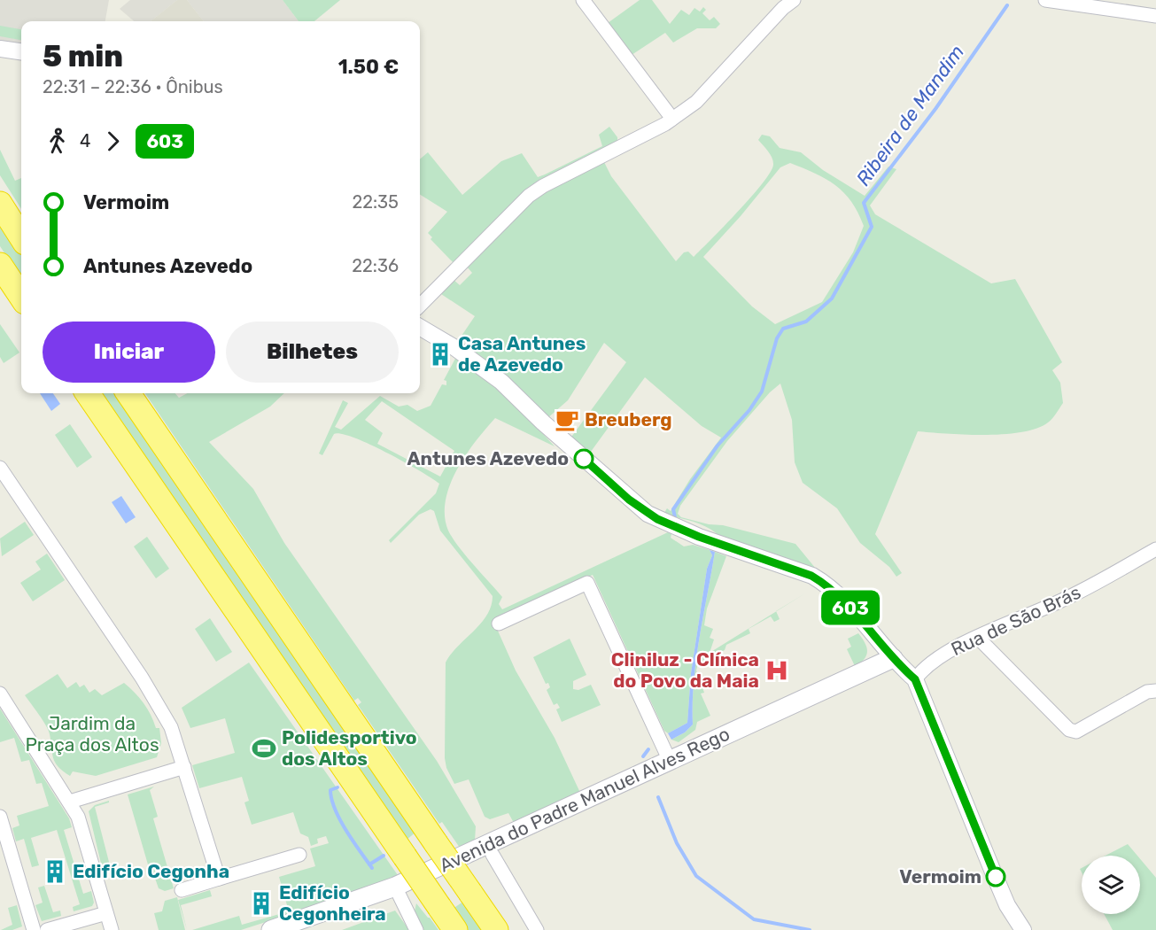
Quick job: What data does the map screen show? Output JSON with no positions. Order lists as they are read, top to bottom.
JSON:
{
  "streets": {
    "main road": ["Avenida do Padre Manuel Alves Rego"],
    "street": ["Rua de São Brás"]
  },
  "water": ["Ribeira de Mandim"],
  "parks": ["Jardim da Praça dos Altos"],
  "places": {
    "building": ["Casa Antunes de Azevedo", "Edifício Cegonha", "Edifício Cegonheira"],
    "cafe": ["Breuberg"],
    "other": ["Antunes Azevedo", "Vermoim"],
    "hospital": ["Cliniluz - Clínica do Povo da Maia"],
    "sports": ["Polidesportivo dos Altos"]
  },
  "lines": ["bus line 603"],
  "page": {
    "on_map": "603",
    "heading": ["5 min", "22:31 – 22:36 · Ônibus", "1.50 €"],
    "legs": ["4", "603"],
    "list": [
      {
        "name": "Vermoim",
        "value": "22:35"
      },
      {
        "name": "Antunes Azevedo",
        "value": "22:36"
      }
    ],
    "buttons": ["Iniciar", "Bilhetes"]
  }
}
